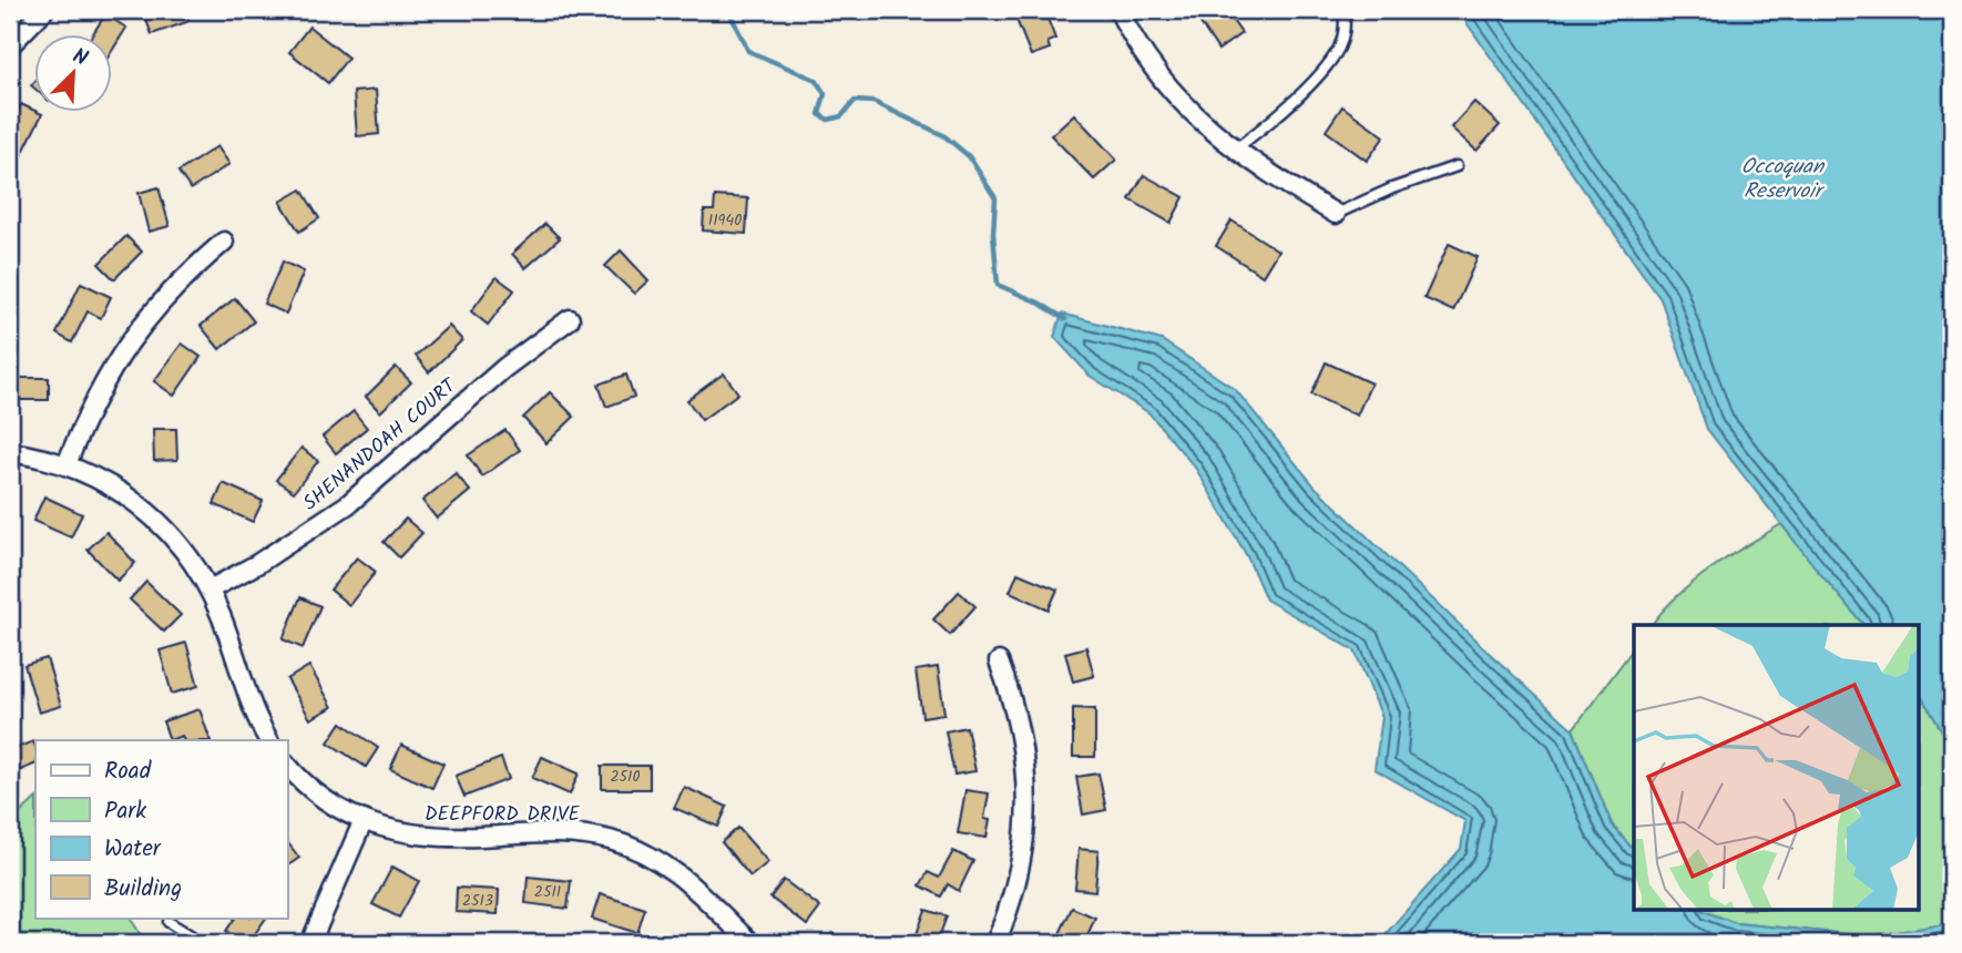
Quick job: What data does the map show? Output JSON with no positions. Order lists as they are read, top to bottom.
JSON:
{
  "streets": {
    "street": ["SHENANDOAH COURT", "DEEPFORD DRIVE"]
  },
  "water": ["Occoquan Reservoir"],
  "house_numbers": [
    "11940",
    "2510",
    "2511",
    "2513"
  ],
  "legend": [
    "Road",
    "Park",
    "Water",
    "Building"
  ],
  "north": "top right"
}
